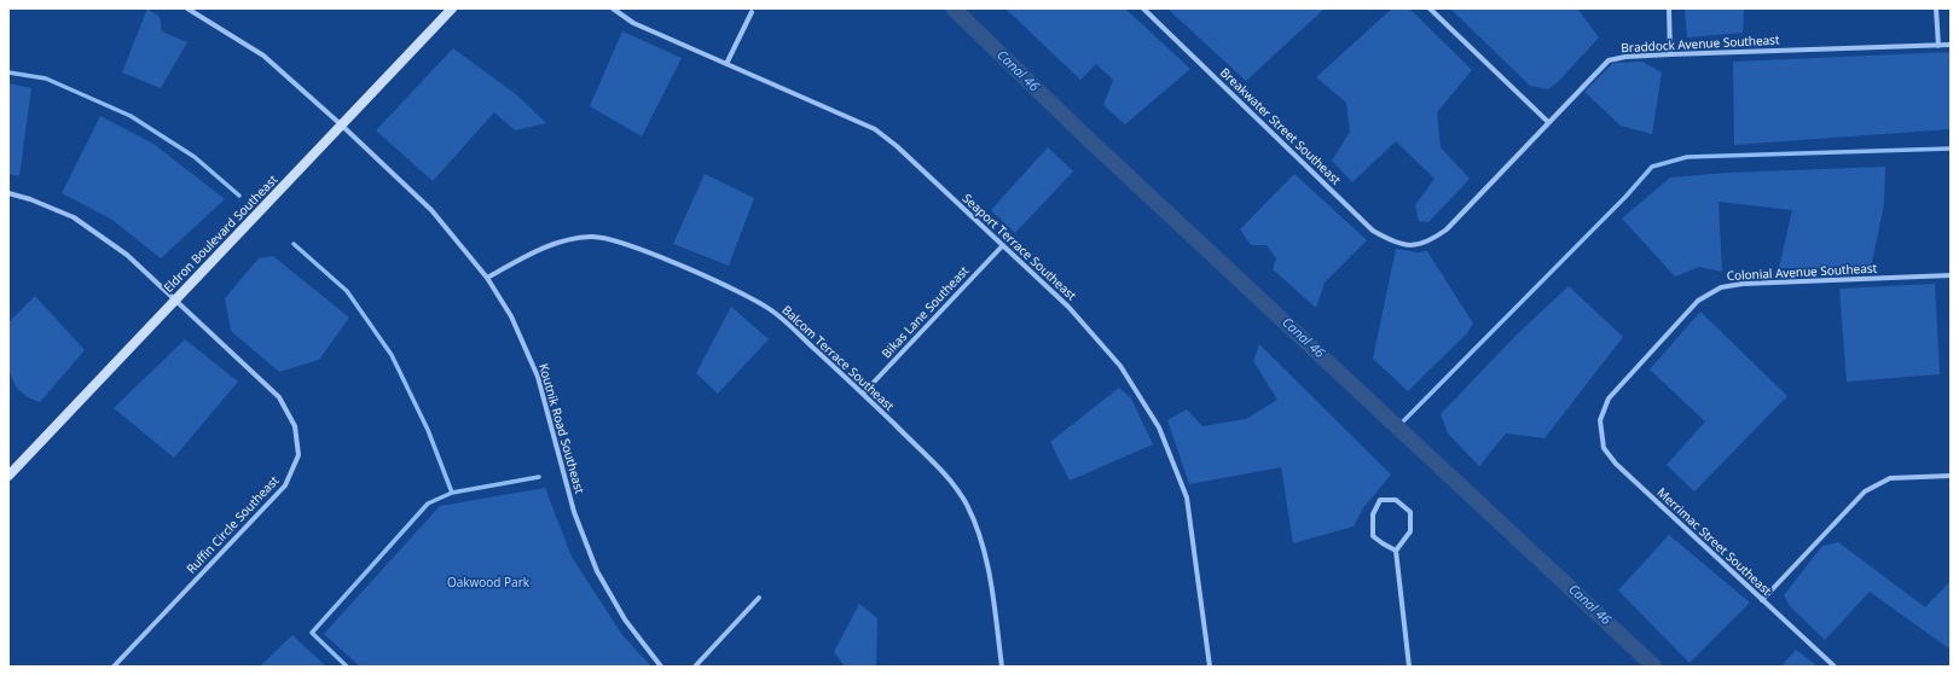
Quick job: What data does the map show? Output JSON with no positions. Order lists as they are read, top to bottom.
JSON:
{
  "streets": {
    "street": [
      "Braddock Avenue Southeast",
      "Breakwater Street Southeast",
      "Eldron Boulevard Southeast",
      "Seaport Terrace Southeast",
      "Colonial Avenue Southeast",
      "Bikas Lane Southeast",
      "Balcom Terrace Southeast",
      "Koutnik Road Southeast",
      "Ruffin Circle Southeast",
      "Merrimac Street Southeast"
    ]
  },
  "crossings": [
    ["Braddock Avenue Southeast", "Breakwater Street Southeast"],
    ["Eldron Boulevard Southeast", "Koutnik Road Southeast"],
    ["Eldron Boulevard Southeast", "Ruffin Circle Southeast"],
    ["Seaport Terrace Southeast", "Bikas Lane Southeast"],
    ["Colonial Avenue Southeast", "Merrimac Street Southeast"],
    ["Bikas Lane Southeast", "Balcom Terrace Southeast"],
    ["Balcom Terrace Southeast", "Koutnik Road Southeast"]
  ],
  "water": ["Canal 46"],
  "parks": ["Oakwood Park"]
}
